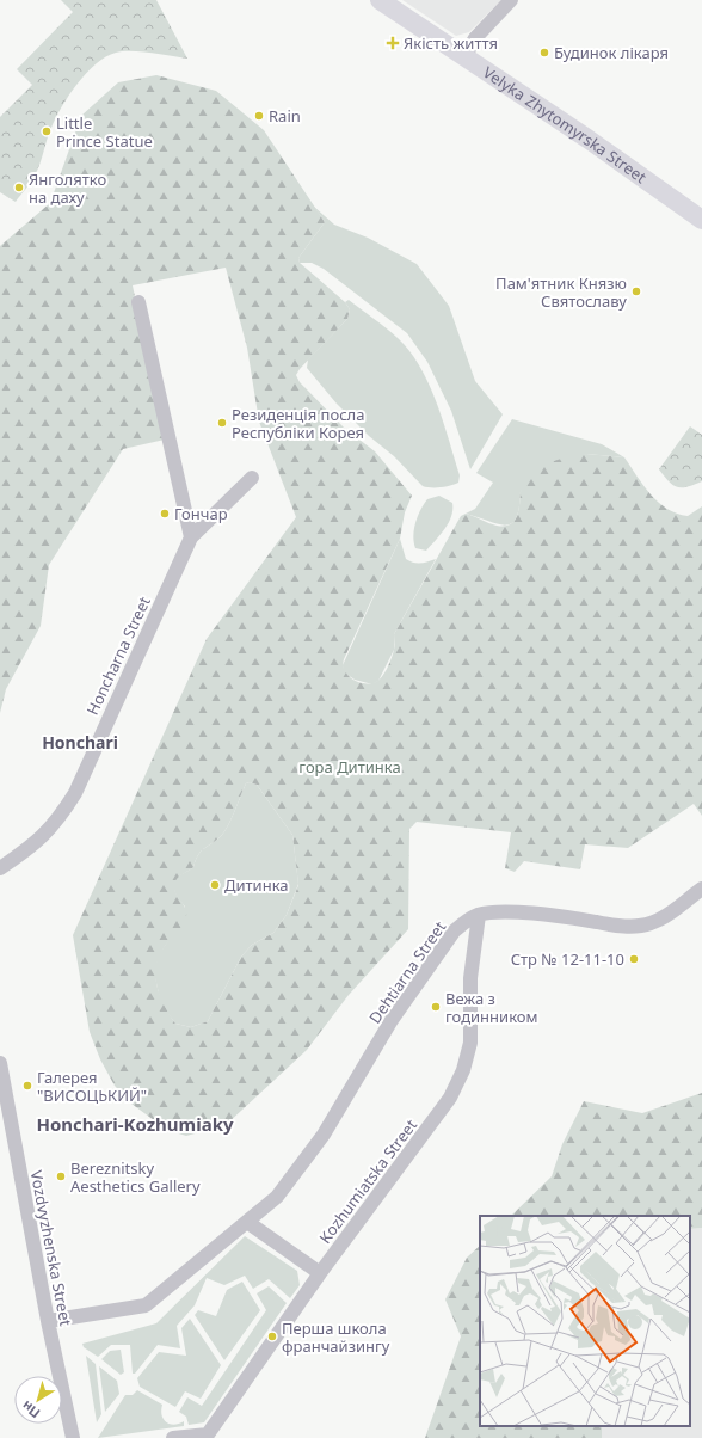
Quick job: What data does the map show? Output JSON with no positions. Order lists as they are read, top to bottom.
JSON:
{
  "streets": {
    "main road": ["Velyka Zhytomyrska Street"],
    "street": [
      "Honcharna Street",
      "Dehtiarna Street",
      "Kozhumiatska Street",
      "Vozdvyzhenska Street"
    ]
  },
  "crossings": [
    ["Dehtiarna Street", "Kozhumiatska Street"],
    ["Dehtiarna Street", "Vozdvyzhenska Street"]
  ],
  "districts": ["Honchari", "Honchari-Kozhumiaky"],
  "parks": ["гора Дитинка"],
  "places": {
    "health": ["Якість життя"],
    "other": [
      "Будинок лікаря",
      "Rain",
      "Little Prince Statue",
      "Янголятко на даху",
      "Пам'ятник Князю Святославу",
      "Резиденція посла Республіки Корея",
      "Гончар",
      "Дитинка",
      "Стр № 12-11-10",
      "Вежа з годинником",
      "Галерея \"ВИСОЦЬКИЙ\"",
      "Bereznitsky Aesthetics Gallery",
      "Перша школа франчайзингу"
    ]
  },
  "north": "bottom left"
}
